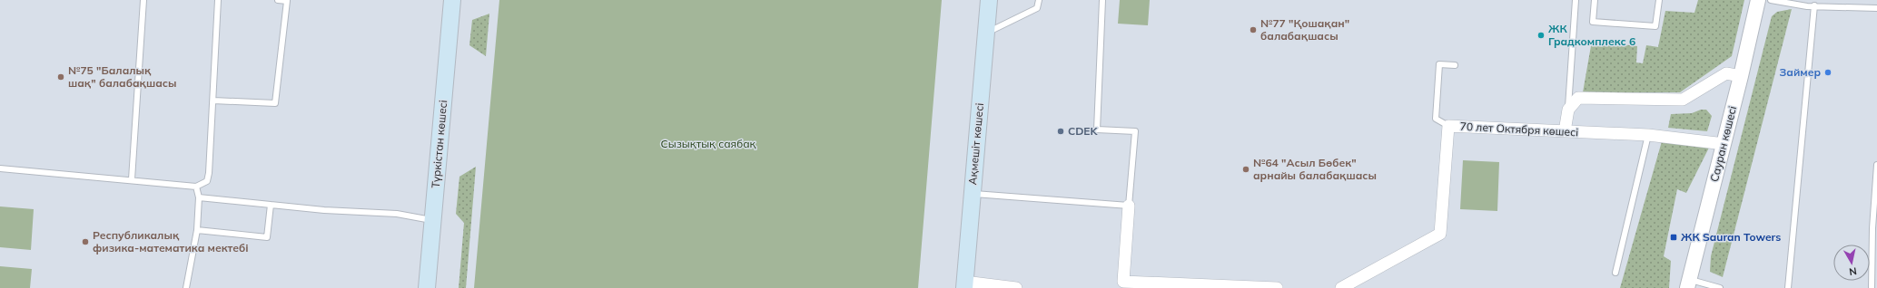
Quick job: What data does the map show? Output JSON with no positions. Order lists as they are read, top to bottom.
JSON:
{
  "streets": {
    "main road": ["Түркістан көшесі", "Ақмешіт көшесі"],
    "street": ["70 лет Октября көшесі", "Сауран көшесі"]
  },
  "crossings": [
    ["70 лет Октября көшесі", "Сауран көшесі"]
  ],
  "parks": ["Сызықтық саябақ"],
  "places": {
    "other": [
      "№77 \"Қошақан\" балабақшасы",
      "ЖК Градкомплекс 6",
      "Займер",
      "№75 \"Балалық шақ\" балабақшасы",
      "CDEK",
      "№64 \"Асыл Бөбек\" арнайы балабақшасы",
      "Республикалық физика-математика мектебі"
    ],
    "transit": ["ЖК Sauran Towers"]
  },
  "north": "bottom"
}
